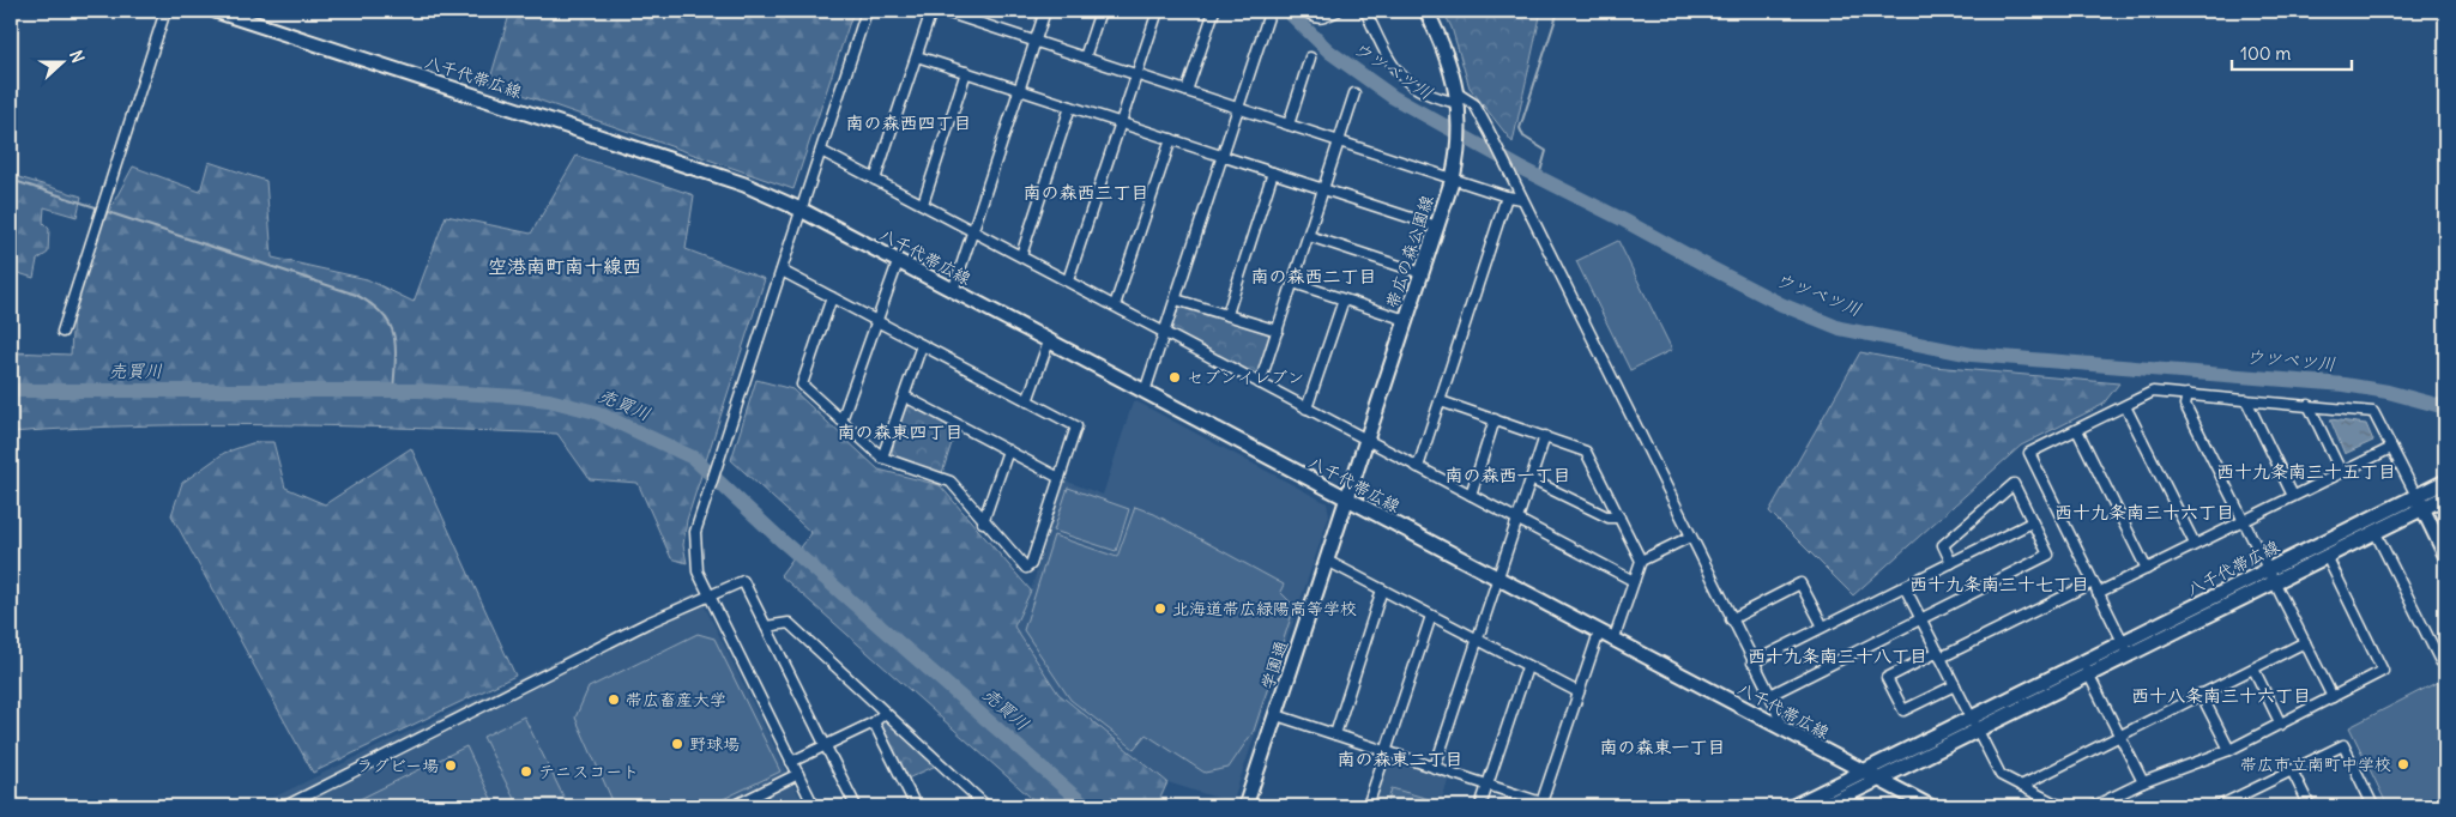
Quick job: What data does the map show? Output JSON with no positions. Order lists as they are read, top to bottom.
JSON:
{
  "streets": {
    "main road": ["八千代帯広線", "帯広の森公園線", "学園通"]
  },
  "crossings": [
    ["八千代帯広線", "帯広の森公園線"],
    ["八千代帯広線", "学園通"],
    ["帯広の森公園線", "学園通"]
  ],
  "districts": [
    "南の森西四丁目",
    "南の森西三丁目",
    "空港南町南十線西",
    "南の森西二丁目",
    "南の森東四丁目",
    "西十九条南三十五丁目",
    "南の森西一丁目",
    "西十九条南三十六丁目",
    "西十九条南三十七丁目",
    "西十九条南三十八丁目",
    "西十八条南三十六丁目",
    "南の森東一丁目",
    "南の森東二丁目"
  ],
  "water": ["ウツベツ川", "売買川"],
  "places": [
    "セブンイレブン",
    "北海道帯広緑陽高等学校",
    "帯広畜産大学",
    "野球場",
    "帯広市立南町中学校",
    "ラグビー場",
    "テニスコート"
  ],
  "scale_bar": "100 m",
  "north": "right"
}
